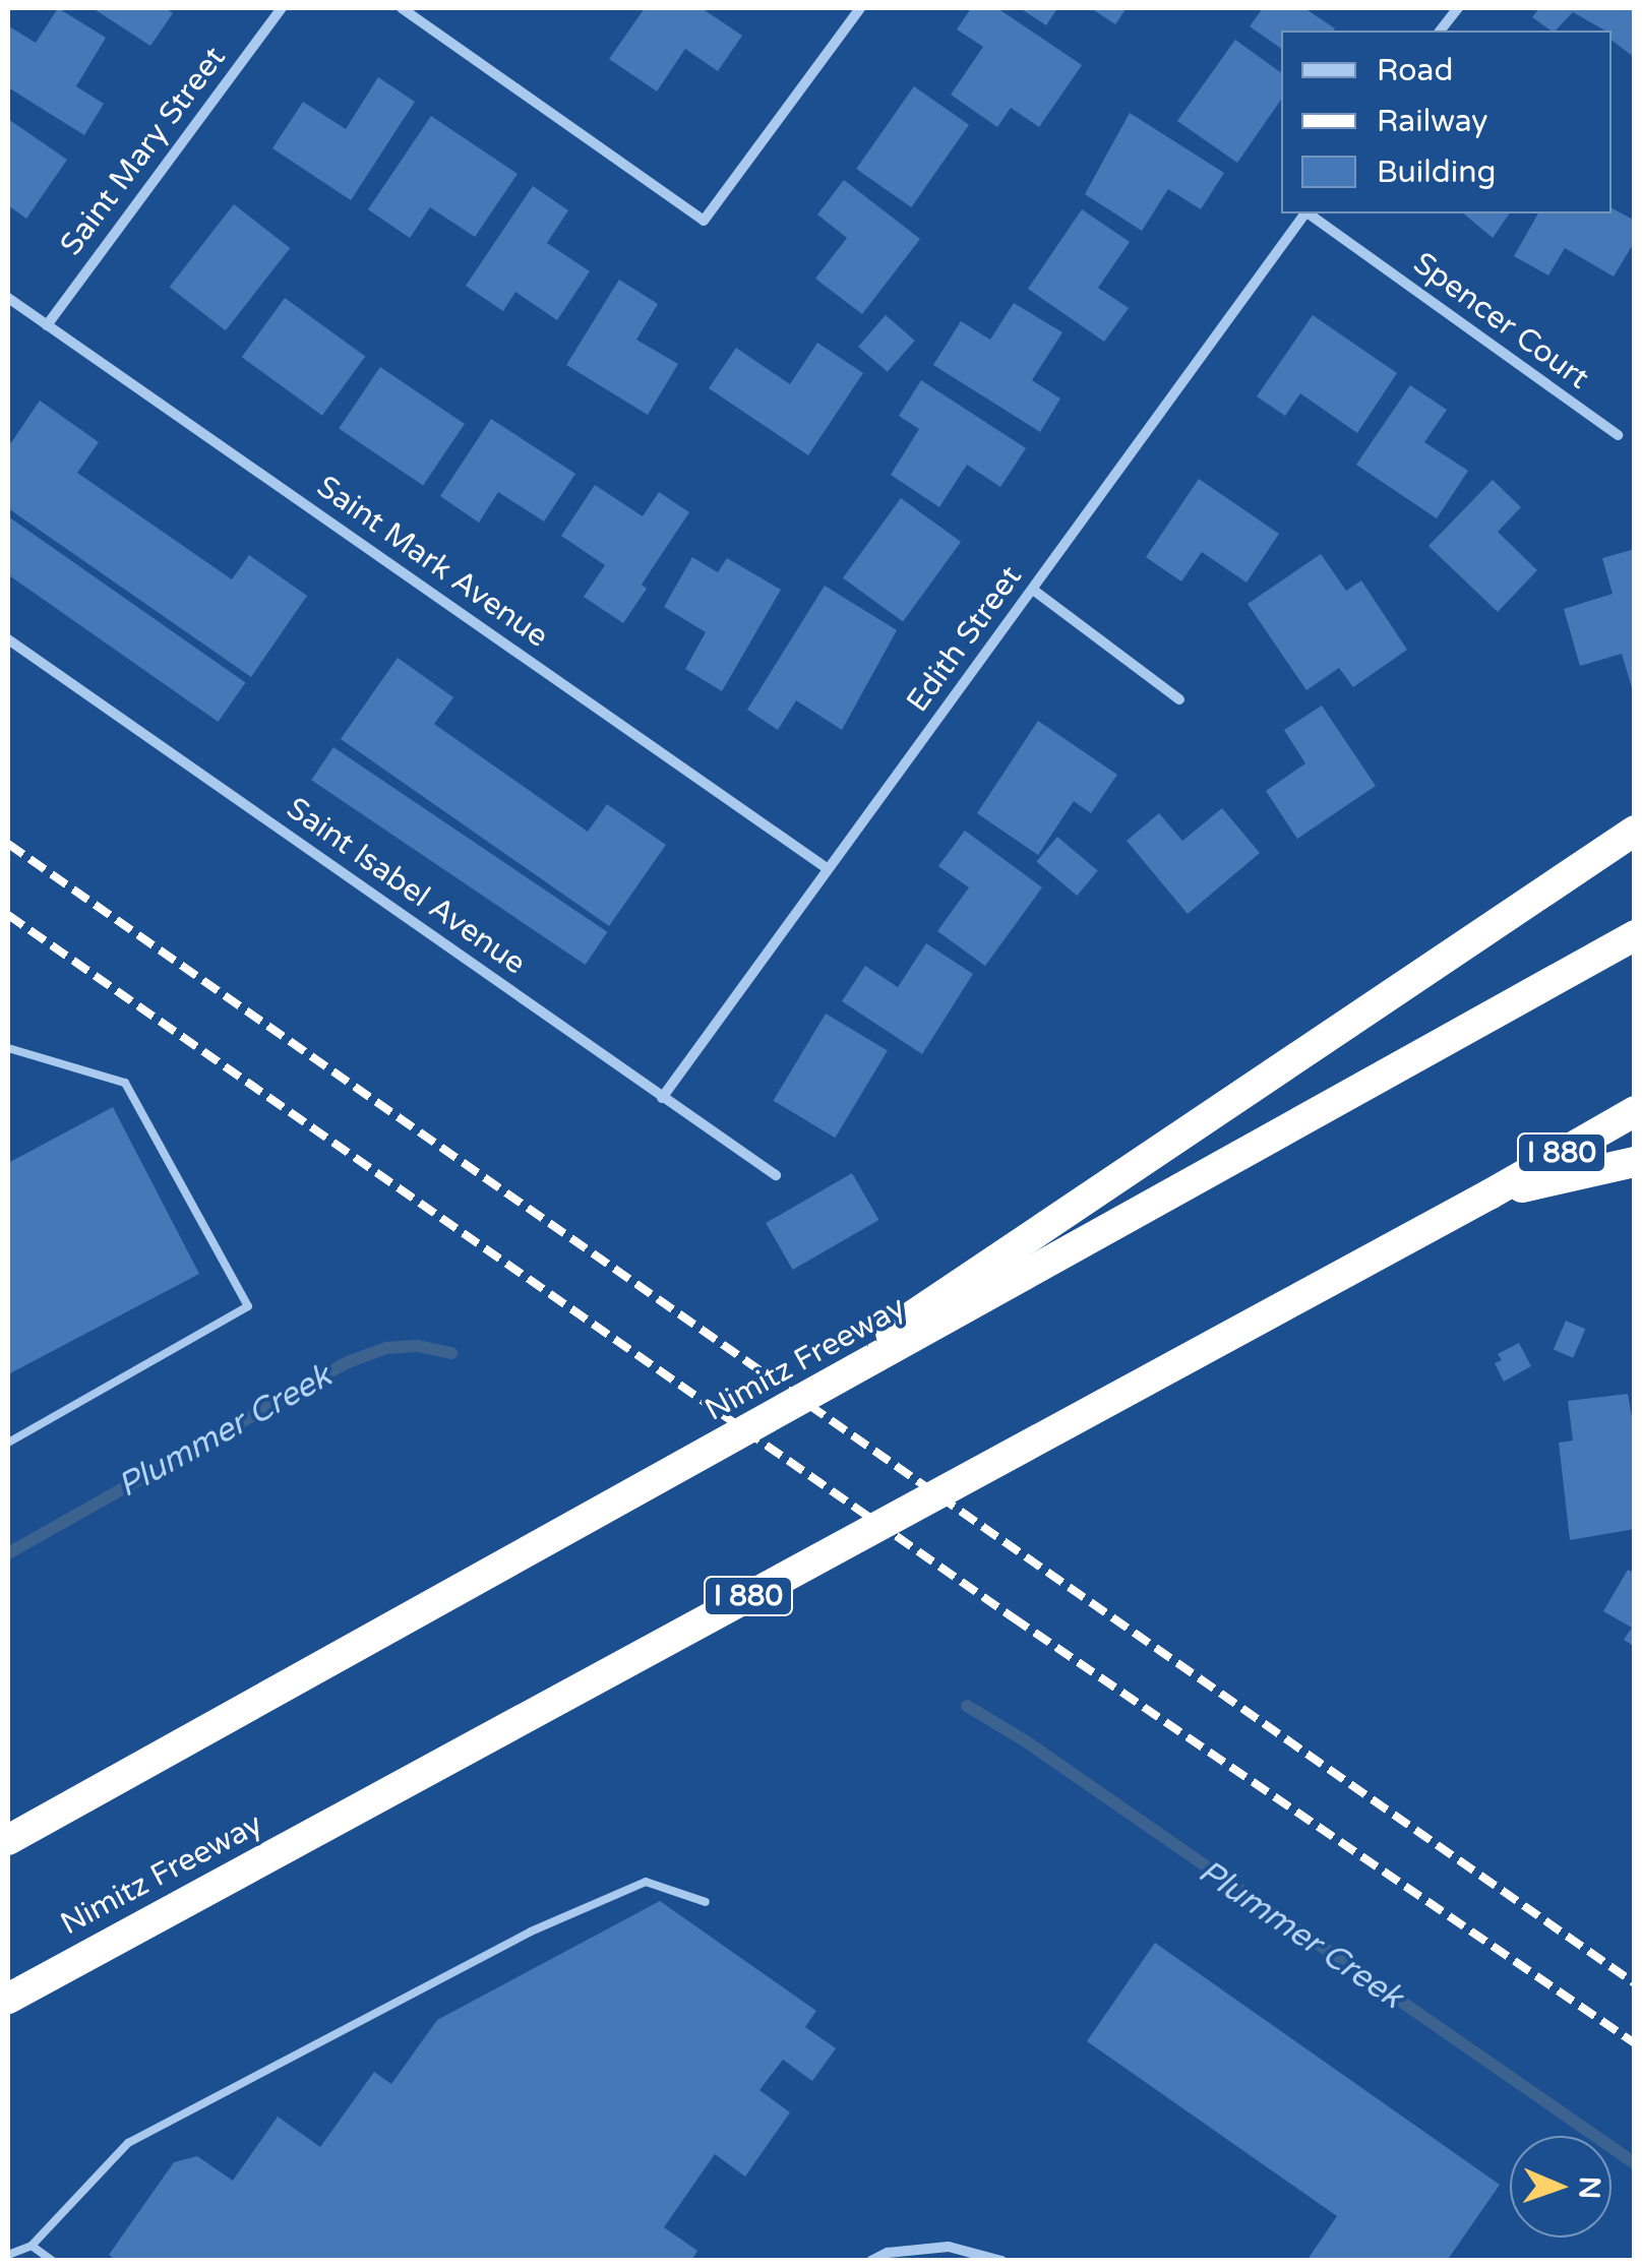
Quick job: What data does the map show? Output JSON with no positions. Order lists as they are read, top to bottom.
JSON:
{
  "streets": {
    "highway": ["I 880", "Nimitz Freeway"],
    "street": [
      "Saint Mary Street",
      "Spencer Court",
      "Saint Mark Avenue",
      "Edith Street",
      "Saint Isabel Avenue"
    ]
  },
  "crossings": [
    ["Saint Mary Street", "Saint Mark Avenue"],
    ["Saint Mark Avenue", "Edith Street"],
    ["Edith Street", "Saint Isabel Avenue"]
  ],
  "water": ["Plummer Creek"],
  "legend": ["Road", "Railway", "Building"],
  "north": "right"
}
